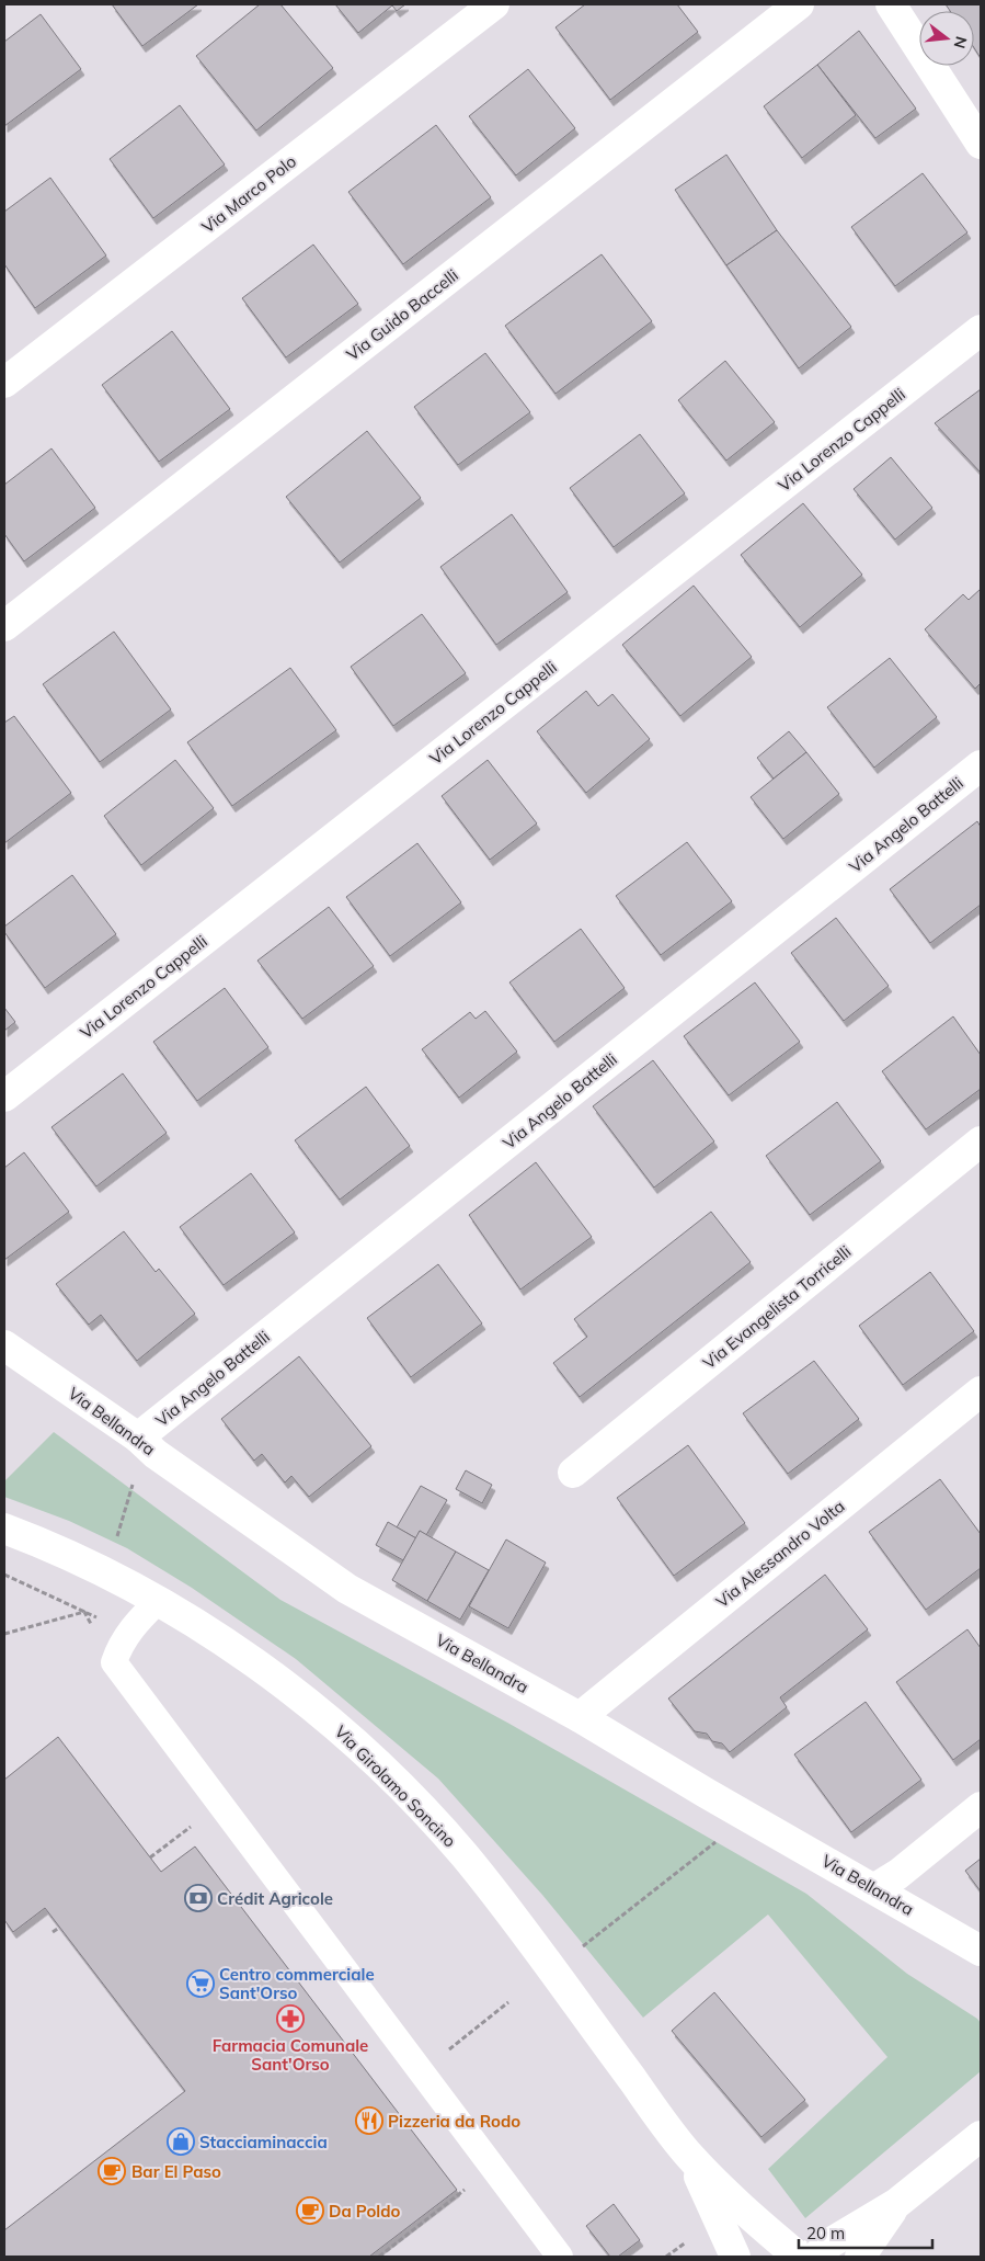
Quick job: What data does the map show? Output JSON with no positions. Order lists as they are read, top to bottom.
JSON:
{
  "streets": {
    "street": [
      "Via Marco Polo",
      "Via Guido Baccelli",
      "Via Lorenzo Cappelli",
      "Via Angelo Battelli",
      "Via Evangelista Torricelli",
      "Via Bellandra",
      "Via Alessandro Volta",
      "Via Girolamo Soncino"
    ]
  },
  "crossings": [
    ["Via Angelo Battelli", "Via Bellandra"],
    ["Via Bellandra", "Via Alessandro Volta"]
  ],
  "places": {
    "bank": ["Crédit Agricole"],
    "supermarket": ["Centro commerciale Sant'Orso"],
    "pharmacy": ["Farmacia Comunale Sant'Orso"],
    "restaurant": ["Pizzeria da Rodo"],
    "shop": ["Stacciaminaccia"],
    "cafe": ["Bar El Paso", "Da Poldo"]
  },
  "scale_bar": "20 m",
  "north": "right"
}
